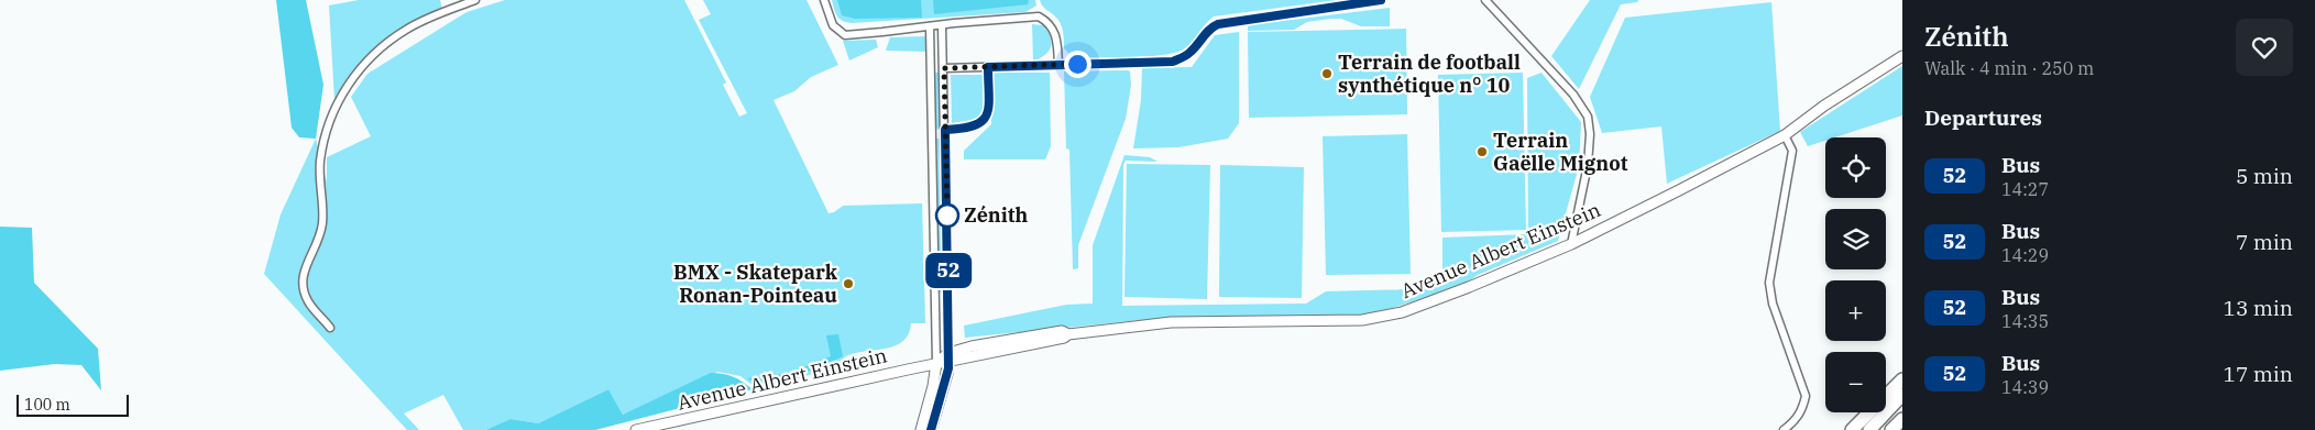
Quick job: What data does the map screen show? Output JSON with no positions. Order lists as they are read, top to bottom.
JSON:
{
  "streets": {
    "street": ["Avenue Albert Einstein"]
  },
  "places": [
    "Terrain de football synthétique n° 10",
    "Terrain Gaëlle Mignot",
    "Zénith",
    "BMX - Skatepark Ronan-Pointeau"
  ],
  "lines": ["bus line 52"],
  "scale_bar": "100 m",
  "page": {
    "on_map": "52",
    "heading": [
      ["Zénith", "Walk · 4 min · 250 m"],
      "Departures"
    ],
    "map_buttons": ["+", "−"],
    "list": [
      {
        "mark": "52",
        "name": "Bus",
        "note": "14:27",
        "value": "5 min"
      },
      {
        "mark": "52",
        "name": "Bus",
        "note": "14:29",
        "value": "7 min"
      },
      {
        "mark": "52",
        "name": "Bus",
        "note": "14:35",
        "value": "13 min"
      },
      {
        "mark": "52",
        "name": "Bus",
        "note": "14:39",
        "value": "17 min"
      }
    ],
    "scale": "100 m"
  }
}
